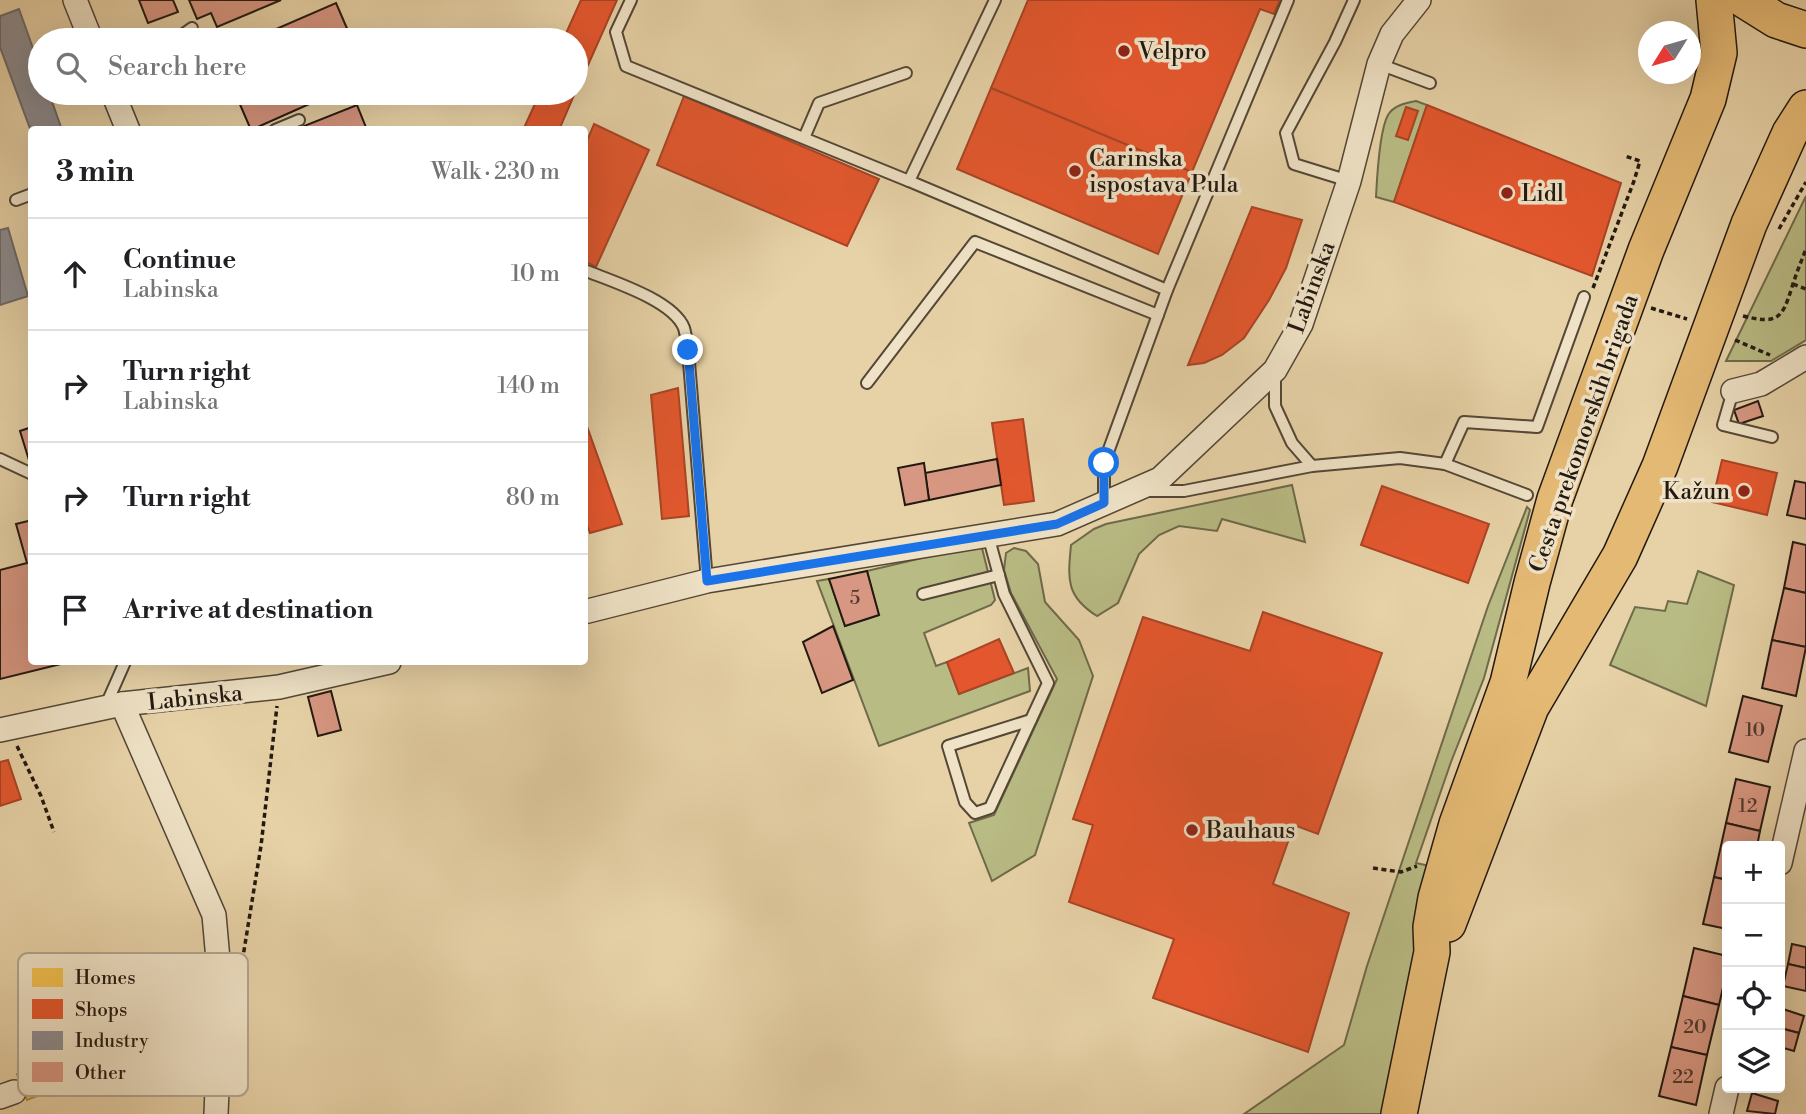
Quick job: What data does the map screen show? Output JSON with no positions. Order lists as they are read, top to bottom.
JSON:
{
  "streets": {
    "main road": ["Cesta prekomorskih brigada"],
    "street": ["Labinska"]
  },
  "places": [
    "Velpro",
    "Carinska ispostava Pula",
    "Lidl",
    "Kažun",
    "Bauhaus"
  ],
  "house_numbers": [
    "5",
    "10",
    "12",
    "20",
    "22"
  ],
  "legend": [
    "Homes",
    "Shops",
    "Industry",
    "Other"
  ],
  "north": "bottom left",
  "page": {
    "search": "Search here",
    "heading": ["3 min", "Walk · 230 m"],
    "list": [
      ["Continue", "Labinska", "10 m"],
      ["Turn right", "Labinska", "140 m"],
      ["Turn right", "80 m"],
      "Arrive at destination"
    ],
    "map_buttons": ["+", "−"]
  }
}
